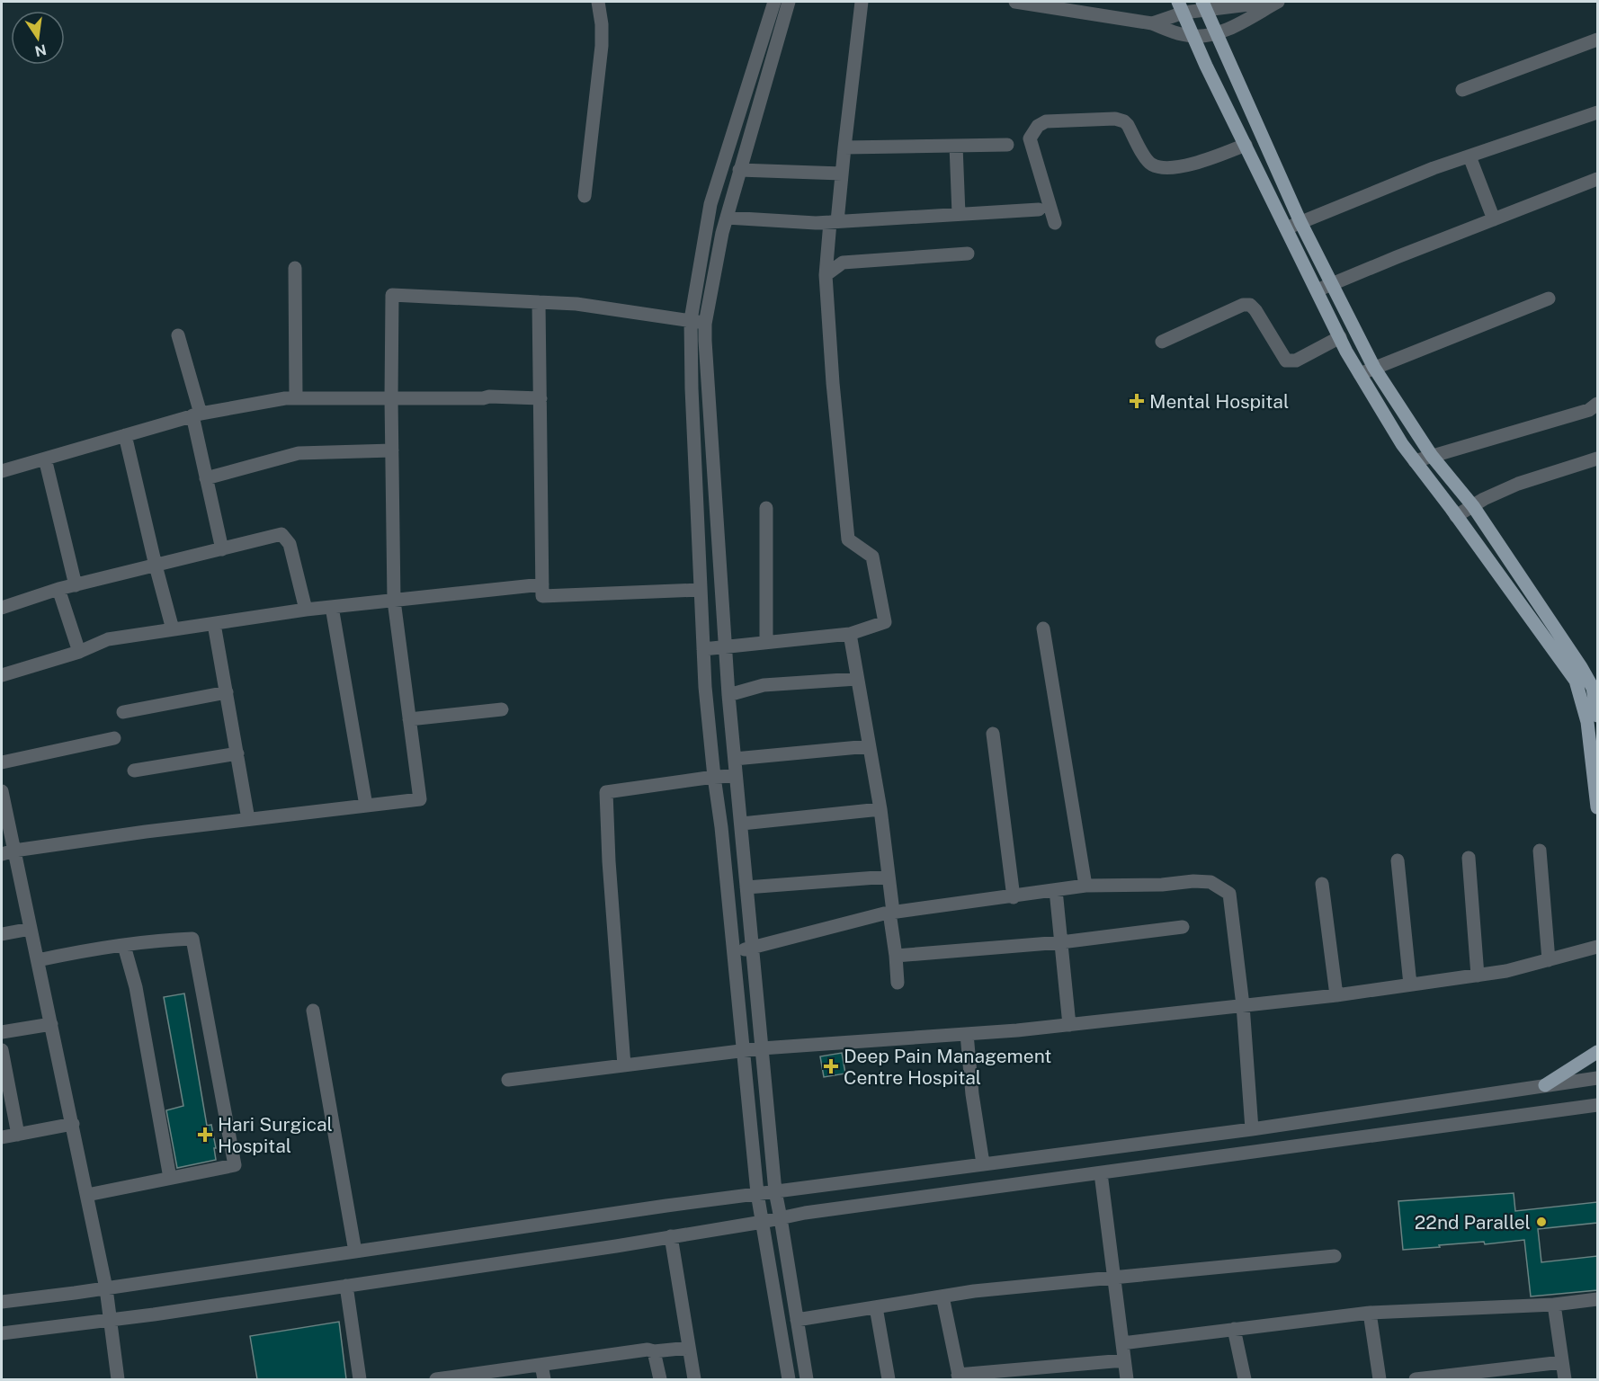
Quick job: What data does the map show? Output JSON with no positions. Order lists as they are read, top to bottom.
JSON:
{
  "places": {
    "health": ["Mental Hospital", "Deep Pain Management Centre Hospital", "Hari Surgical Hospital"],
    "other": ["22nd Parallel"]
  },
  "north": "bottom"
}
